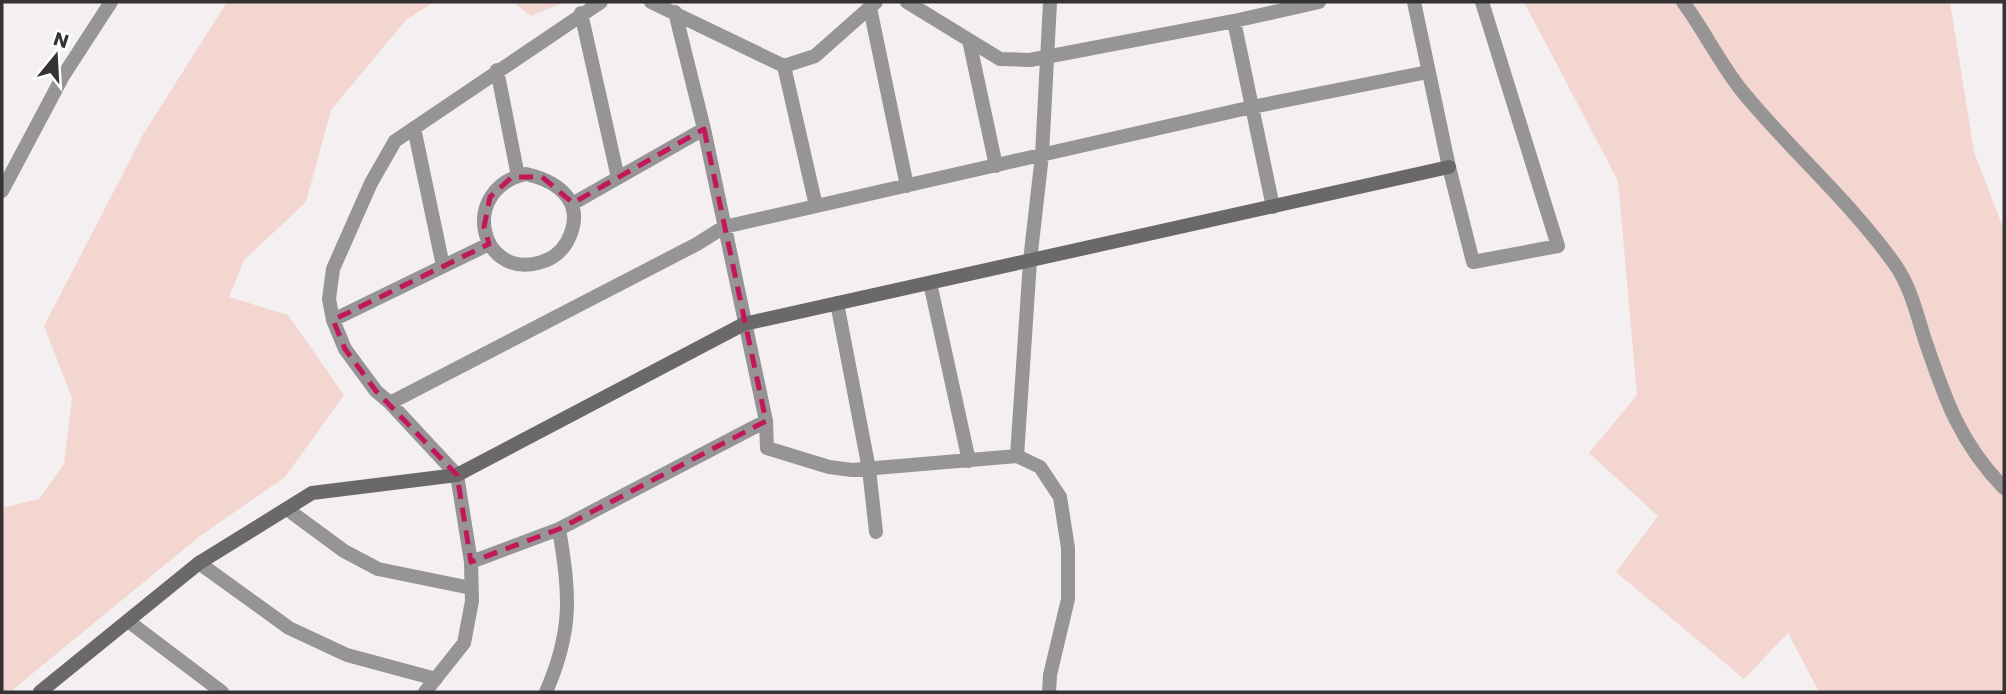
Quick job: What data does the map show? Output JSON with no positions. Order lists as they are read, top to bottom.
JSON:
{
  "north": "top"
}
